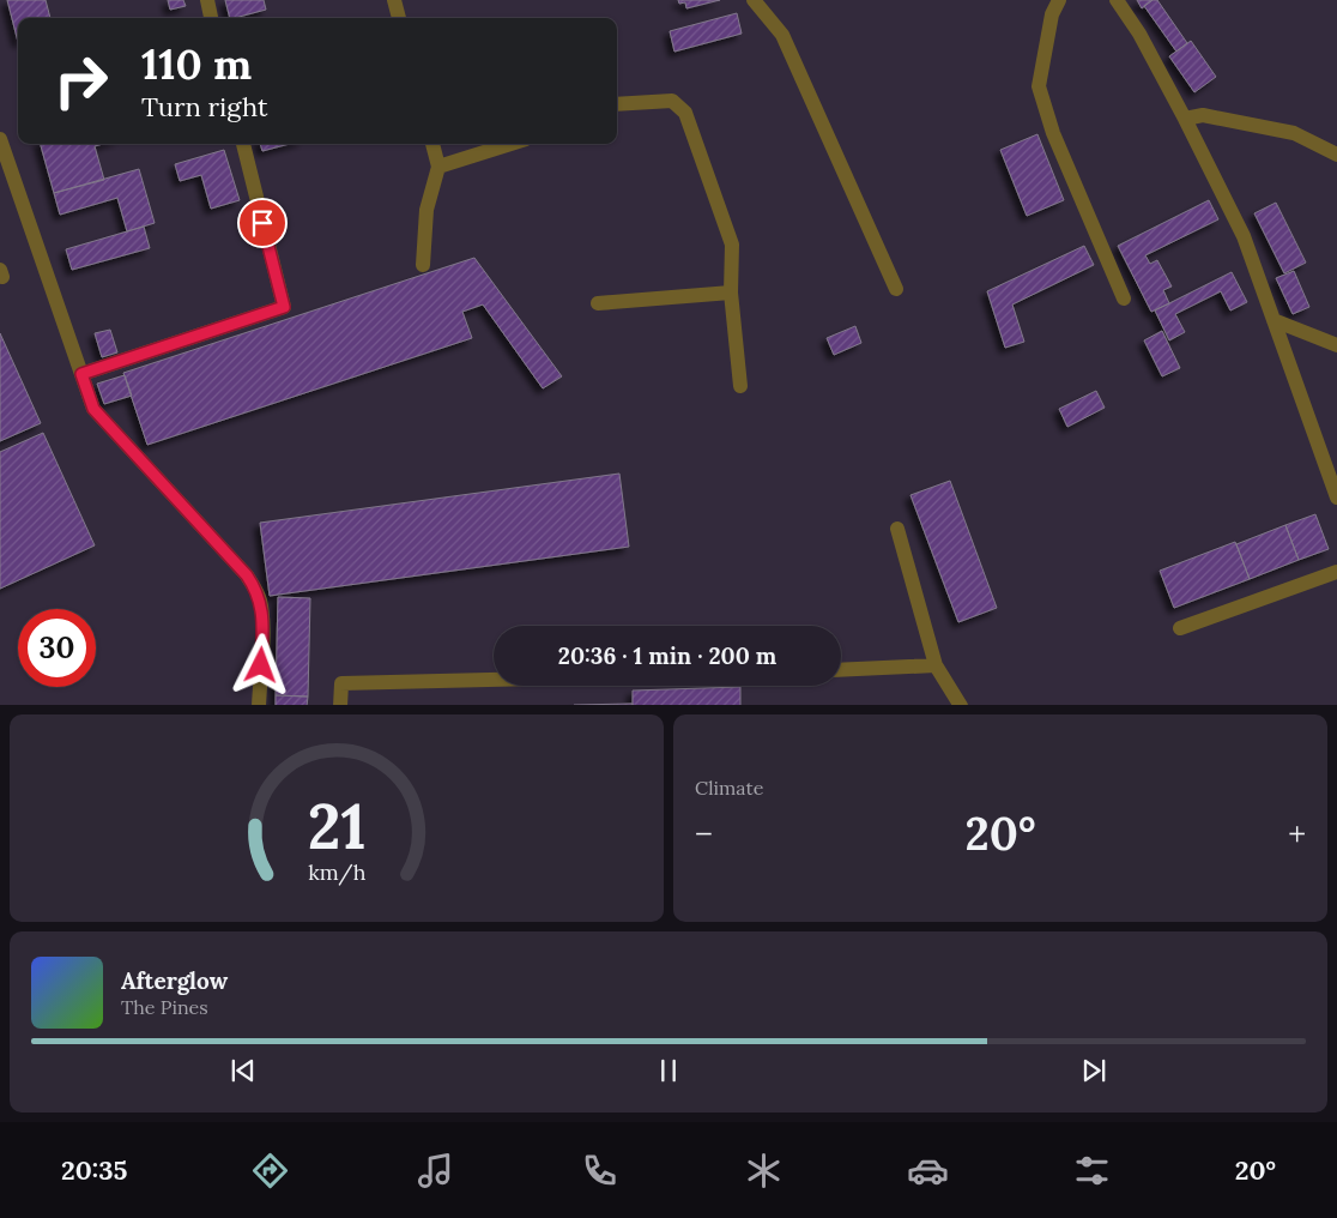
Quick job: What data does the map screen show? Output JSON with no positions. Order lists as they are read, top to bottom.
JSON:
{
  "page": {
    "turn": ["110 m", "Turn right"],
    "limit": "30",
    "trip": "20:36 · 1 min · 200 m",
    "tile": "Climate",
    "heat": ["−", "20°", "+"],
    "song": ["Afterglow", "The Pines"],
    "tabs": ["20:35", "20°"],
    "gauge": ["21", "km/h"]
  }
}
